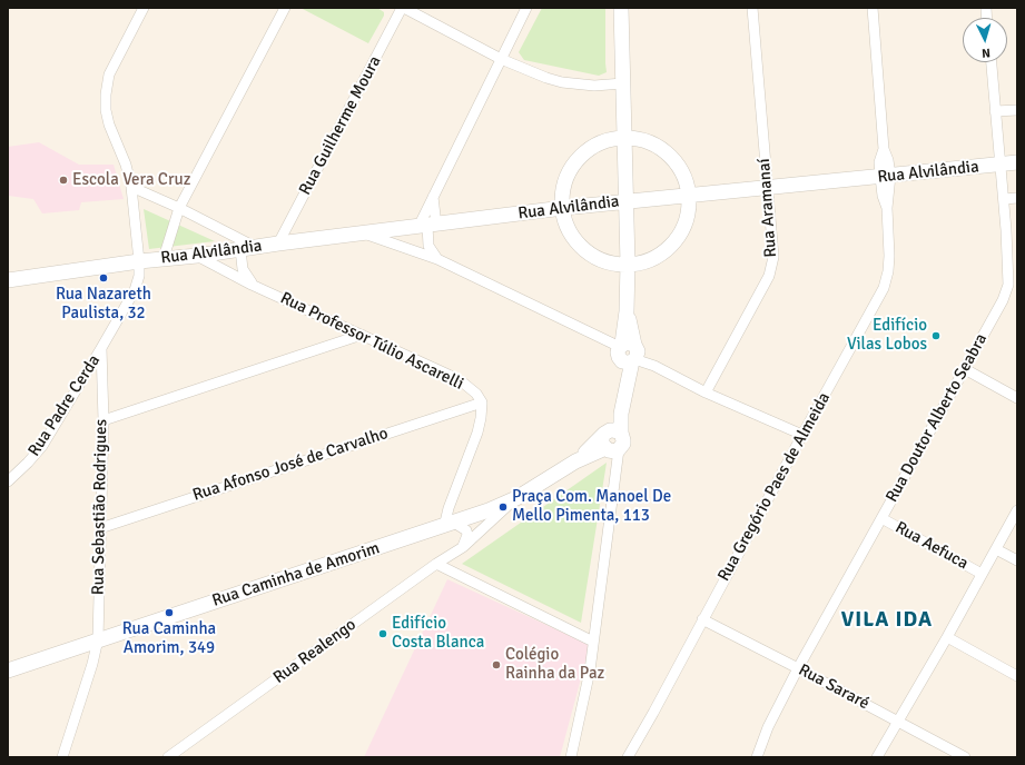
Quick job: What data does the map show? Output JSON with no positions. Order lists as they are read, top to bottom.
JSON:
{
  "streets": {
    "street": [
      "Rua Guilherme Moura",
      "Rua Alvilândia",
      "Rua Aramanaí",
      "Rua Professor Túlio Ascarelli",
      "Rua Padre Cerda",
      "Rua Doutor Alberto Seabra",
      "Rua Afonso José de Carvalho",
      "Rua Gregório Paes de Almeida",
      "Rua Sebastião Rodrigues",
      "Rua Aefuca",
      "Rua Caminha de Amorim",
      "Rua Realengo",
      "Rua Sararé"
    ]
  },
  "crossings": [
    ["Rua Guilherme Moura", "Rua Alvilândia"],
    ["Rua Alvilândia", "Rua Aramanaí"],
    ["Rua Alvilândia", "Rua Professor Túlio Ascarelli"],
    ["Rua Alvilândia", "Rua Doutor Alberto Seabra"],
    ["Rua Alvilândia", "Rua Gregório Paes de Almeida"],
    ["Rua Alvilândia", "Rua Caminha de Amorim"],
    ["Rua Professor Túlio Ascarelli", "Rua Afonso José de Carvalho"],
    ["Rua Professor Túlio Ascarelli", "Rua Caminha de Amorim"],
    ["Rua Padre Cerda", "Rua Sebastião Rodrigues"],
    ["Rua Doutor Alberto Seabra", "Rua Aefuca"],
    ["Rua Doutor Alberto Seabra", "Rua Sararé"],
    ["Rua Afonso José de Carvalho", "Rua Sebastião Rodrigues"],
    ["Rua Gregório Paes de Almeida", "Rua Sararé"],
    ["Rua Sebastião Rodrigues", "Rua Caminha de Amorim"],
    ["Rua Caminha de Amorim", "Rua Realengo"]
  ],
  "districts": ["VILA IDA"],
  "places": [
    "Escola Vera Cruz",
    "Rua Nazareth Paulista, 32",
    "Edifício Vilas Lobos",
    "Praça Com. Manoel De Mello Pimenta, 113",
    "Rua Caminha Amorim, 349",
    "Edifício Costa Blanca",
    "Colégio Rainha da Paz"
  ],
  "north": "bottom"
}
